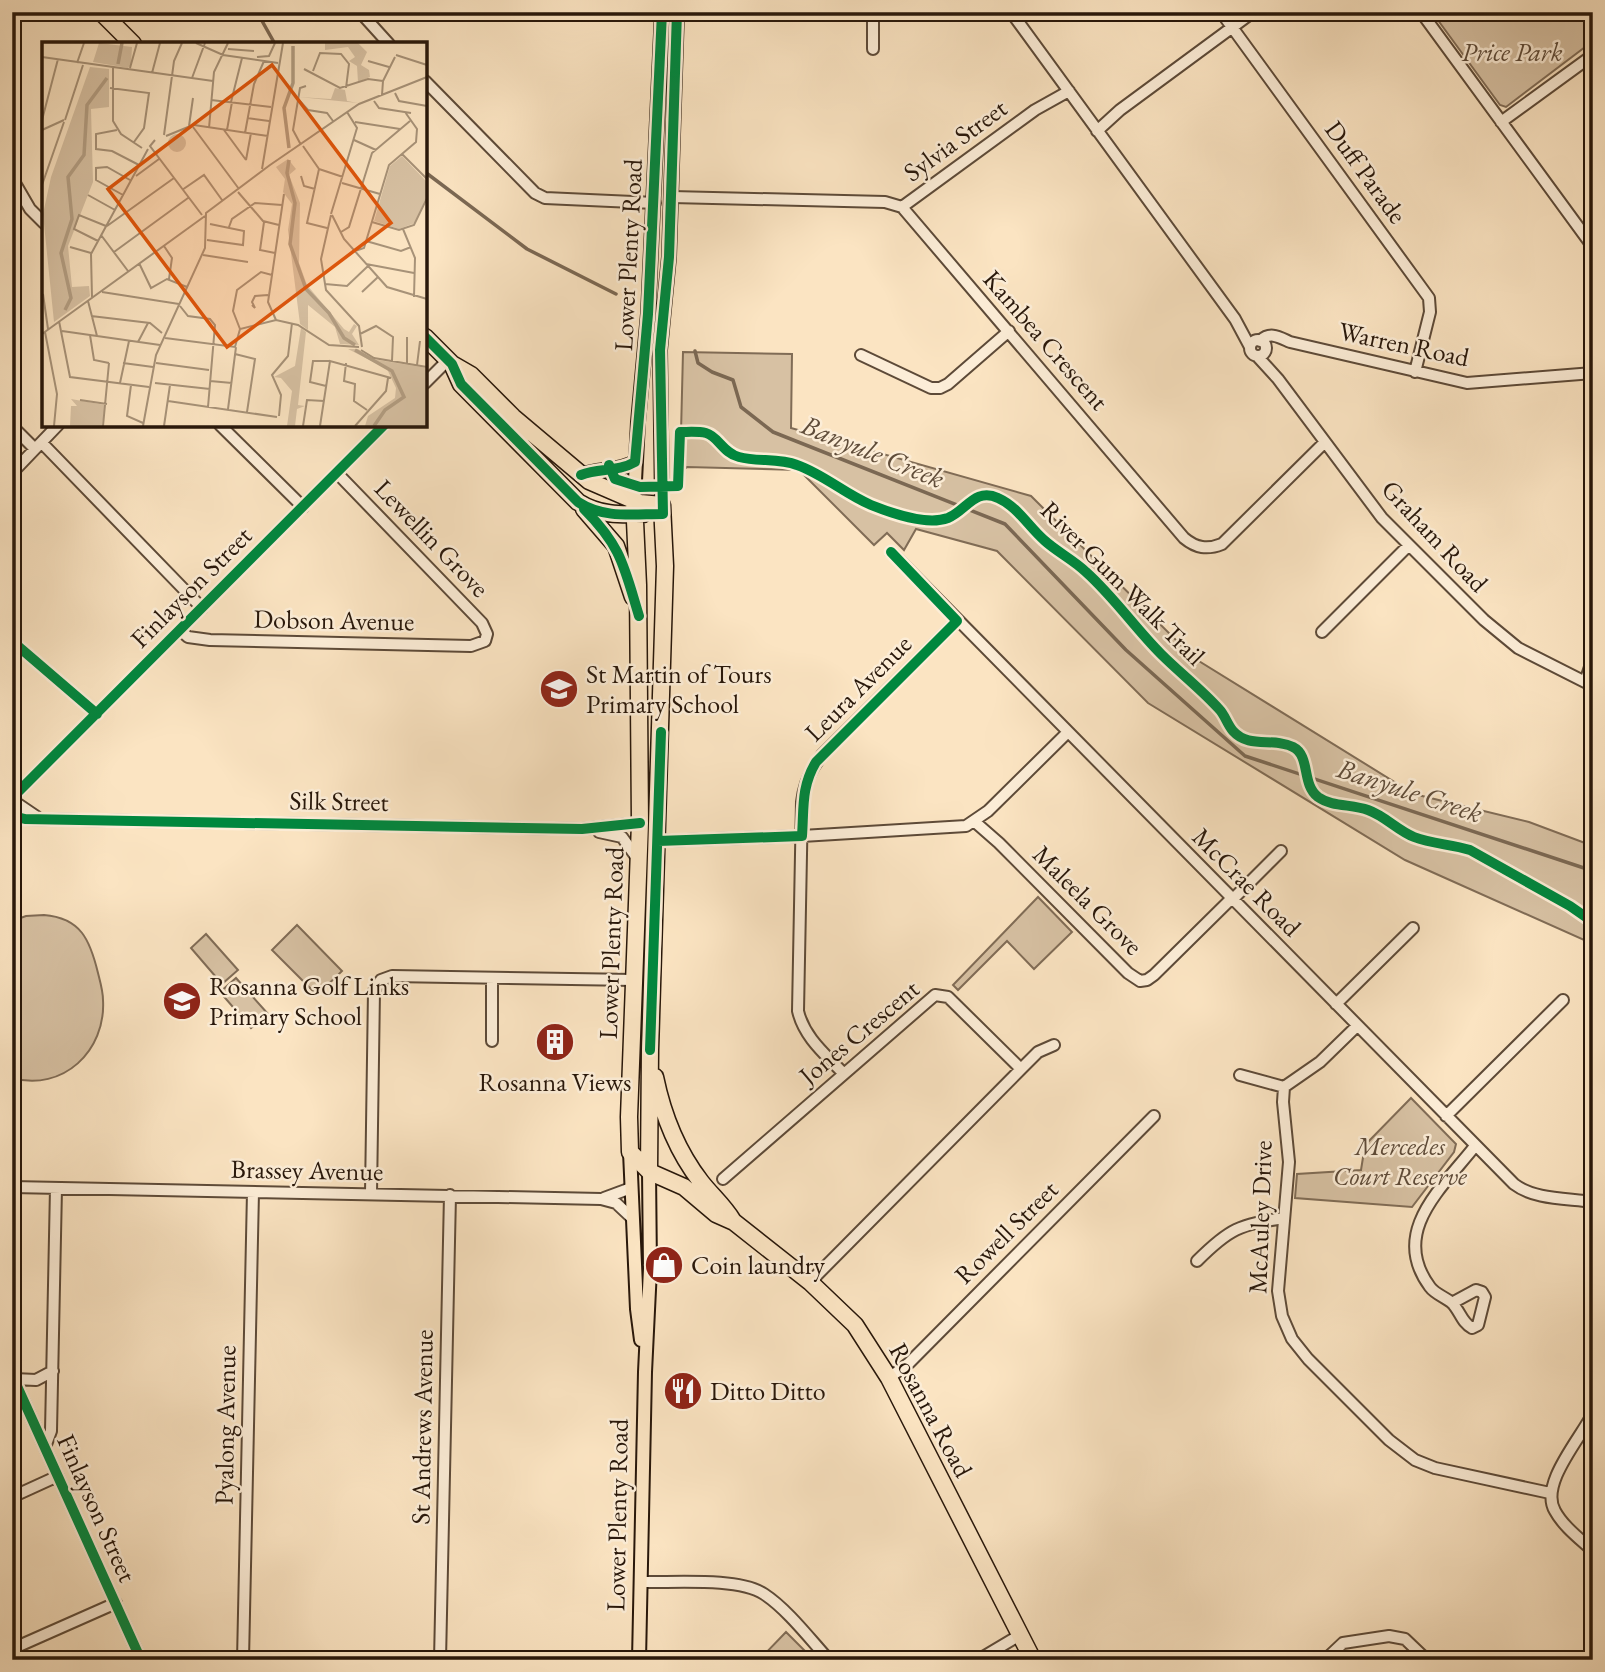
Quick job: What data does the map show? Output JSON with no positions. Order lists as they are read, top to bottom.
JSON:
{
  "streets": {
    "highway": ["Lower Plenty Road", "Rosanna Road"],
    "street": [
      "Sylvia Street",
      "Duff Parade",
      "Kambea Crescent",
      "Warren Road",
      "Graham Road",
      "Lewellin Grove",
      "Finlayson Street",
      "Dobson Avenue",
      "Leura Avenue",
      "Silk Street",
      "McCrae Road",
      "Maleela Grove",
      "Jones Crescent",
      "Brassey Avenue",
      "McAuley Drive",
      "Rowell Street",
      "Pyalong Avenue",
      "St Andrews Avenue"
    ],
    "cycle path": ["River Gum Walk Trail"]
  },
  "crossings": [
    ["Sylvia Street", "Kambea Crescent"],
    ["Sylvia Street", "Graham Road"],
    ["Duff Parade", "Warren Road"],
    ["Lower Plenty Road", "Silk Street"],
    ["Lower Plenty Road", "Brassey Avenue"],
    ["Lower Plenty Road", "Rosanna Road"],
    ["Kambea Crescent", "Graham Road"],
    ["Warren Road", "Graham Road"],
    ["Lewellin Grove", "Finlayson Street"],
    ["Lewellin Grove", "Dobson Avenue"],
    ["Finlayson Street", "Dobson Avenue"],
    ["Finlayson Street", "Silk Street"],
    ["Leura Avenue", "McCrae Road"],
    ["Leura Avenue", "Jones Crescent"],
    ["McCrae Road", "Maleela Grove"],
    ["Brassey Avenue", "Pyalong Avenue"],
    ["Brassey Avenue", "St Andrews Avenue"],
    ["Rowell Street", "Rosanna Road"]
  ],
  "water": ["Banyule Creek"],
  "parks": ["Price Park", "Mercedes Court Reserve"],
  "places": {
    "school or university": ["St Martin of Tours Primary School", "Rosanna Golf Links Primary School"],
    "building": ["Rosanna Views"],
    "shop": ["Coin laundry"],
    "restaurant": ["Ditto Ditto"]
  }
}
